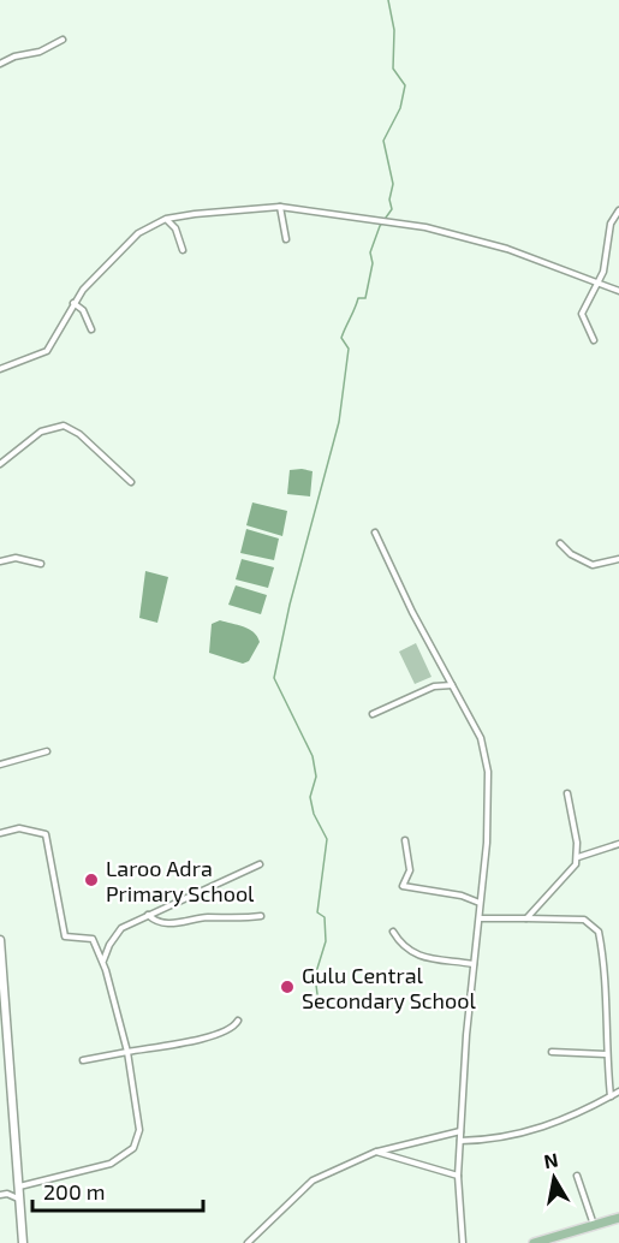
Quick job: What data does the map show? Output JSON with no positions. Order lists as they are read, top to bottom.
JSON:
{
  "places": ["Laroo Adra Primary School", "Gulu Central Secondary School"],
  "scale_bar": "200 m",
  "north": "top"
}
